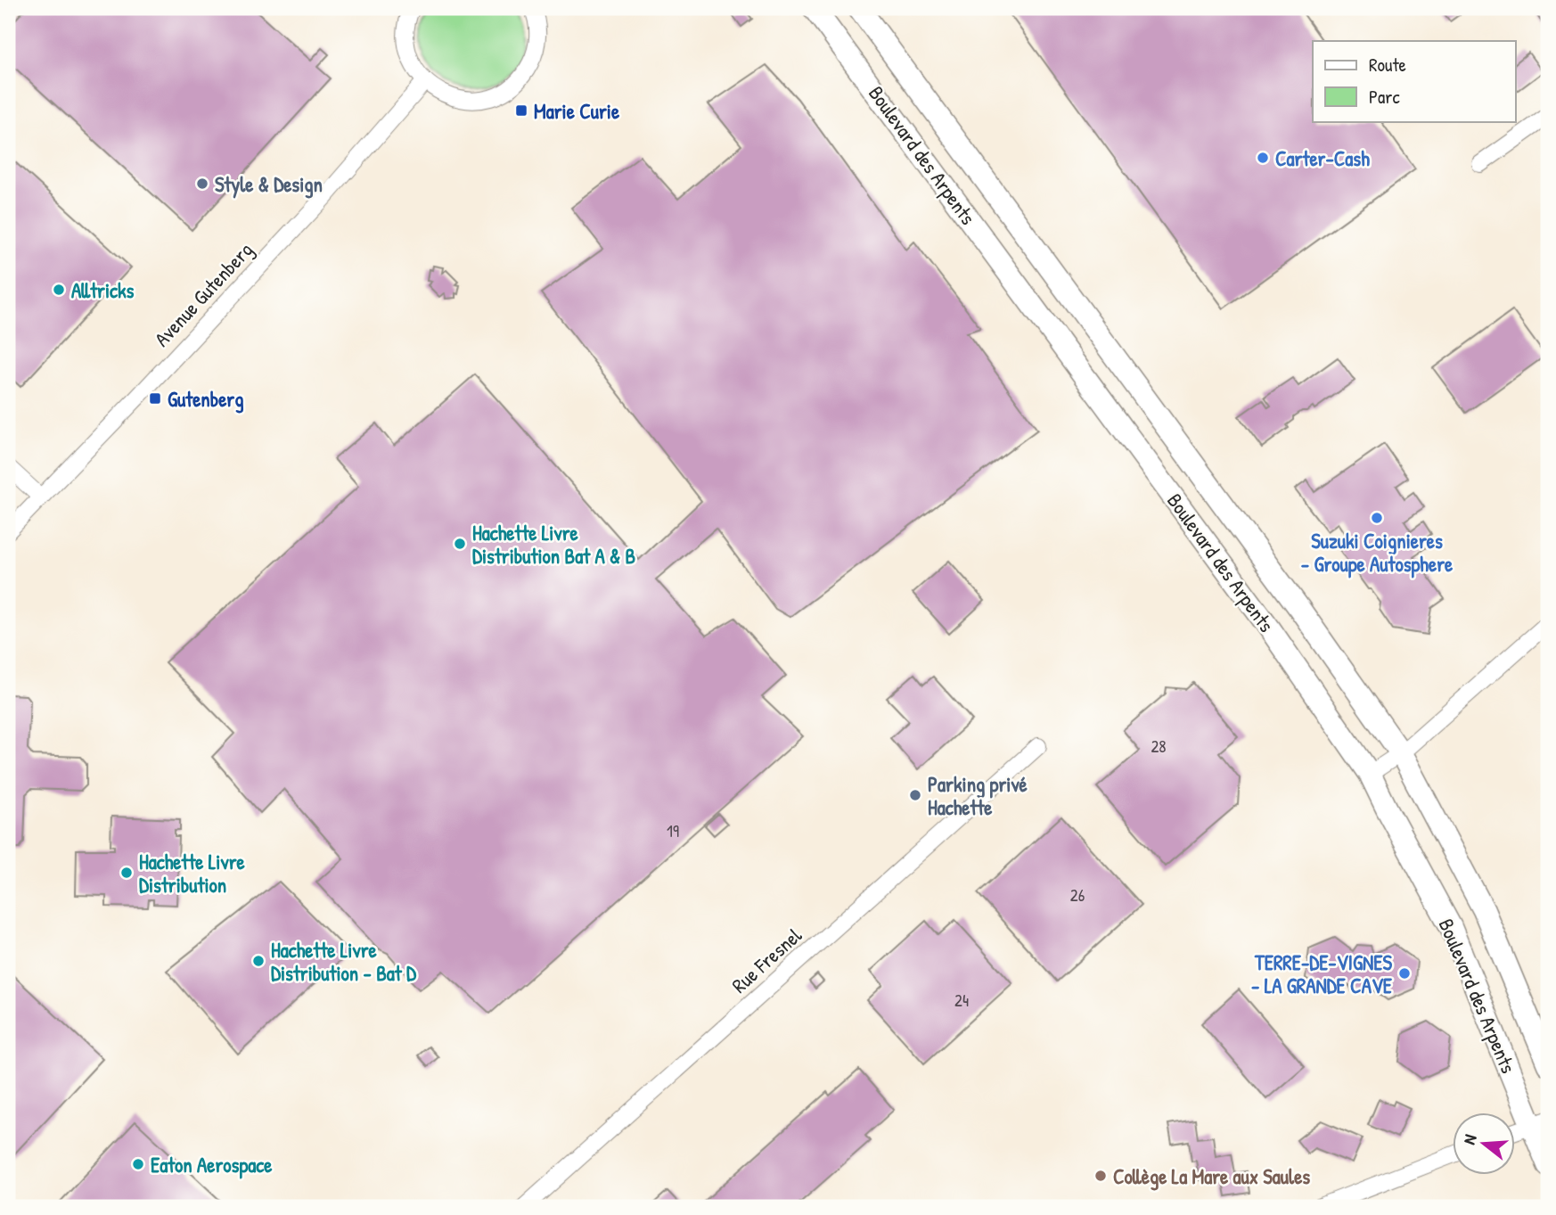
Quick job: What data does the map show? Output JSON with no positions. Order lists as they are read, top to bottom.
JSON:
{
  "streets": {
    "street": ["Boulevard des Arpents", "Avenue Gutenberg", "Rue Fresnel"]
  },
  "places": {
    "transit": ["Marie Curie", "Gutenberg"],
    "other": [
      "Carter-Cash",
      "Style & Design",
      "Alltricks",
      "Suzuki Coignieres - Groupe Autosphere",
      "Hachette Livre Distribution Bat A & B",
      "Parking privé Hachette",
      "Hachette Livre Distribution",
      "Hachette Livre Distribution - Bat D",
      "TERRE-DE-VIGNES - LA GRANDE CAVE",
      "Eaton Aerospace",
      "Collège La Mare aux Saules"
    ]
  },
  "house_numbers": [
    "28",
    "19",
    "26",
    "24"
  ],
  "legend": ["Route", "Parc"],
  "north": "left"
}
